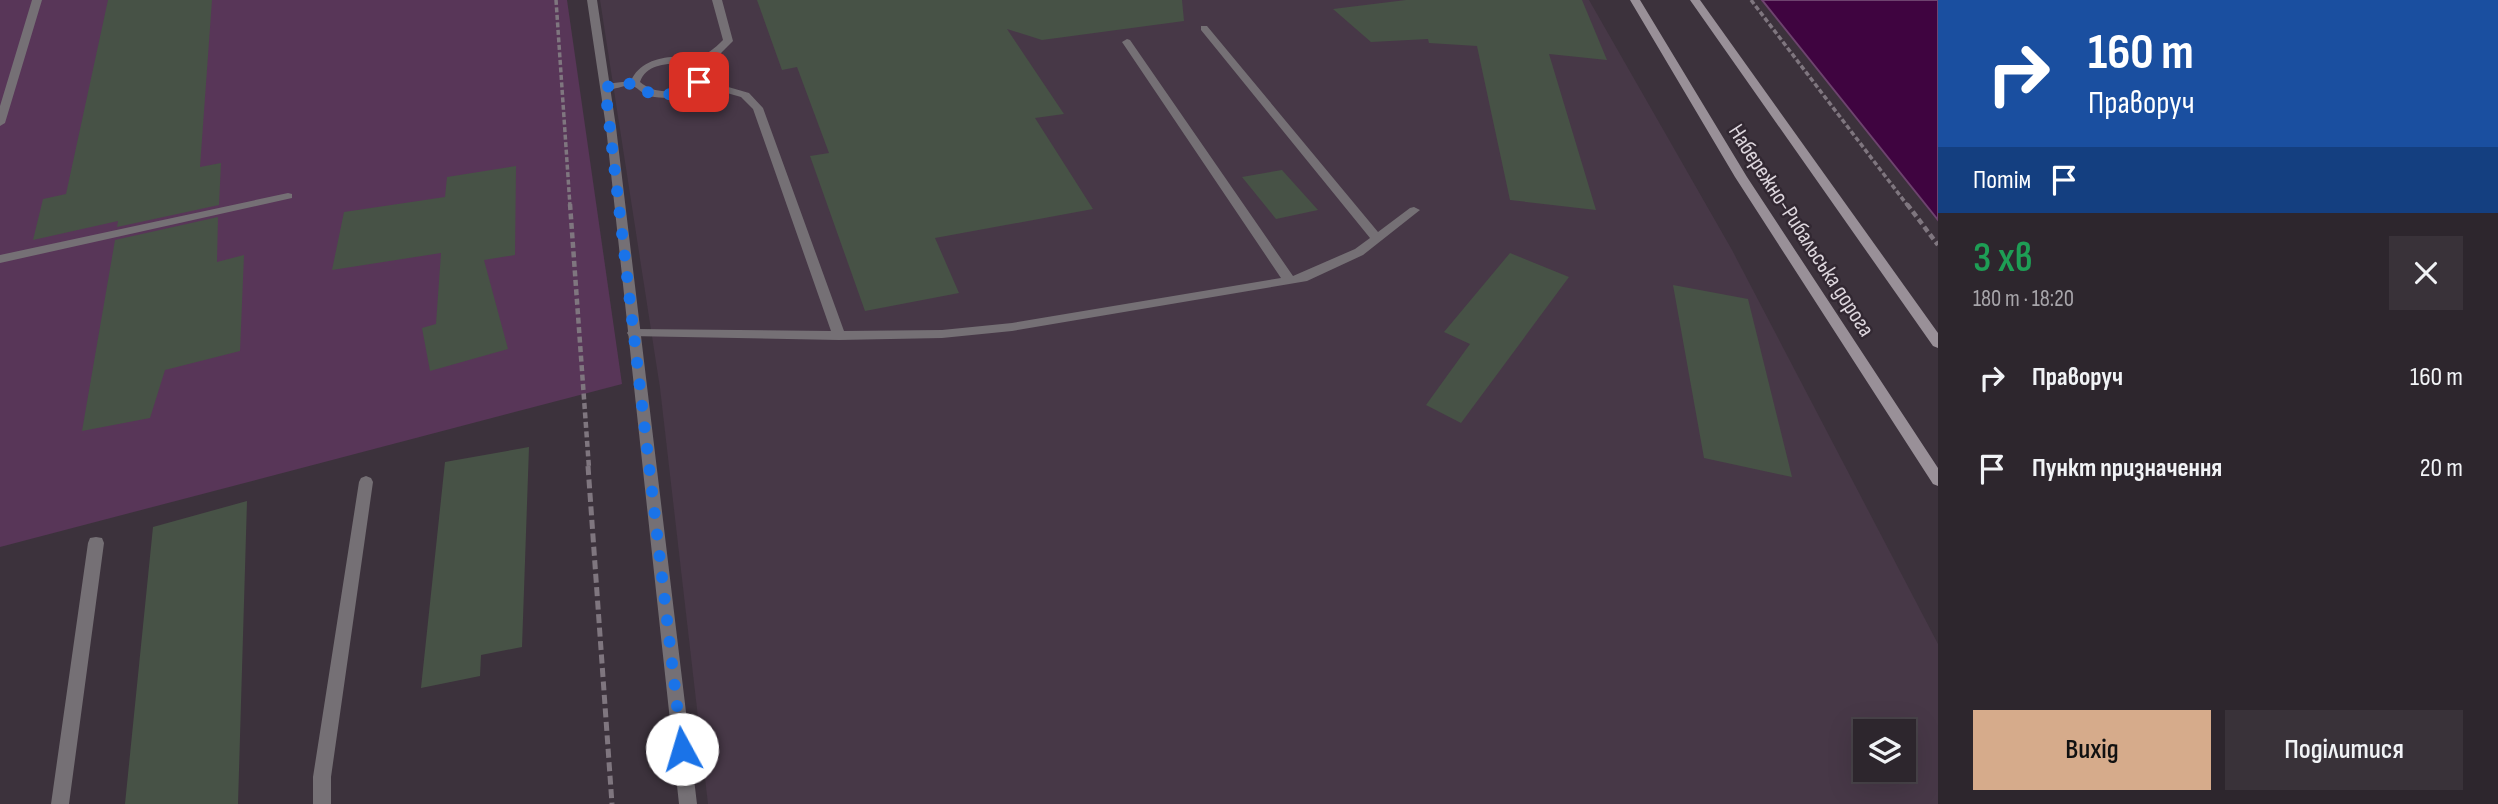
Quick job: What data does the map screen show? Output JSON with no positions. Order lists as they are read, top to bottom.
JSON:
{
  "streets": {
    "main road": ["Набережно-Рибальська дорога"]
  },
  "page": {
    "turn": ["160 m", "Праворуч"],
    "then": "Потім",
    "heading": ["3 хв", "180 m · 18:20"],
    "list": [
      {
        "name": "Праворуч",
        "value": "160 m"
      },
      {
        "name": "Пункт призначення",
        "value": "20 m"
      }
    ],
    "buttons": ["Вихід", "Поділитися"]
  }
}
